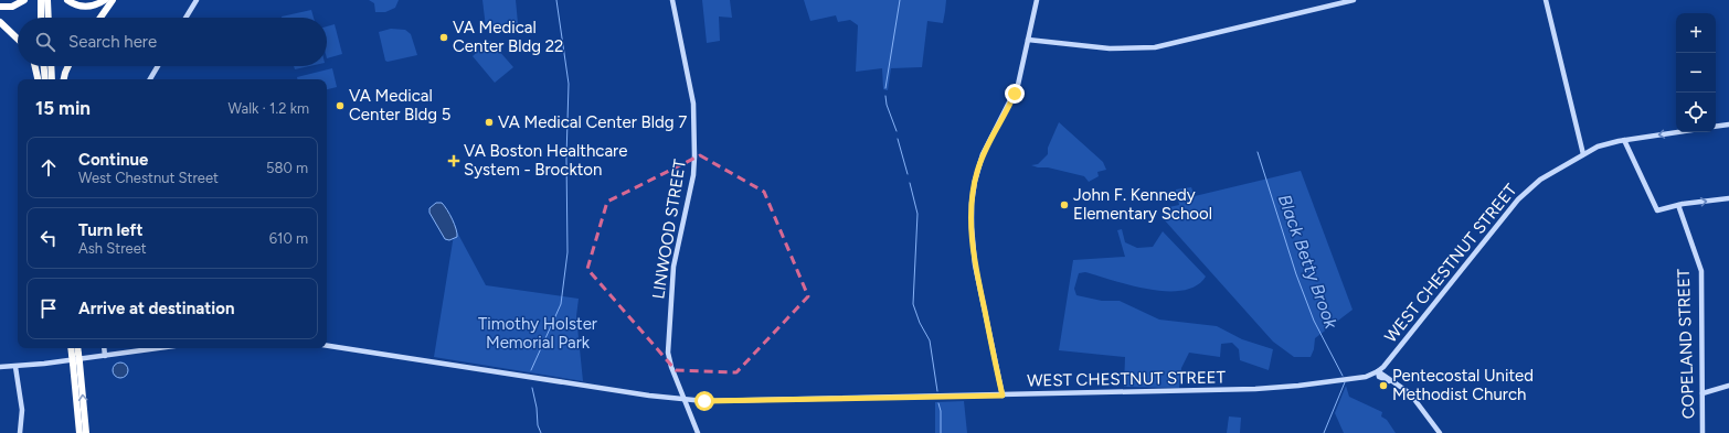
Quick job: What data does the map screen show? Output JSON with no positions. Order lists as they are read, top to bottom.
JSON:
{
  "streets": {
    "main road": ["LINWOOD STREET", "WEST CHESTNUT STREET", "COPELAND STREET"]
  },
  "crossings": [
    ["LINWOOD STREET", "WEST CHESTNUT STREET"]
  ],
  "water": ["Black Betty Brook"],
  "parks": ["Timothy Holster Memorial Park"],
  "places": {
    "other": [
      "VA Medical Center Bldg 22",
      "VA Medical Center Bldg 5",
      "VA Medical Center Bldg 7",
      "John F. Kennedy Elementary School",
      "Pentecostal United Methodist Church"
    ],
    "health": ["VA Boston Healthcare System - Brockton"]
  },
  "page": {
    "map_buttons": ["+", "−"],
    "search": "Search here",
    "heading": ["15 min", "Walk · 1.2 km"],
    "list": [
      ["Continue", "West Chestnut Street", "580 m"],
      ["Turn left", "Ash Street", "610 m"],
      "Arrive at destination"
    ]
  }
}
